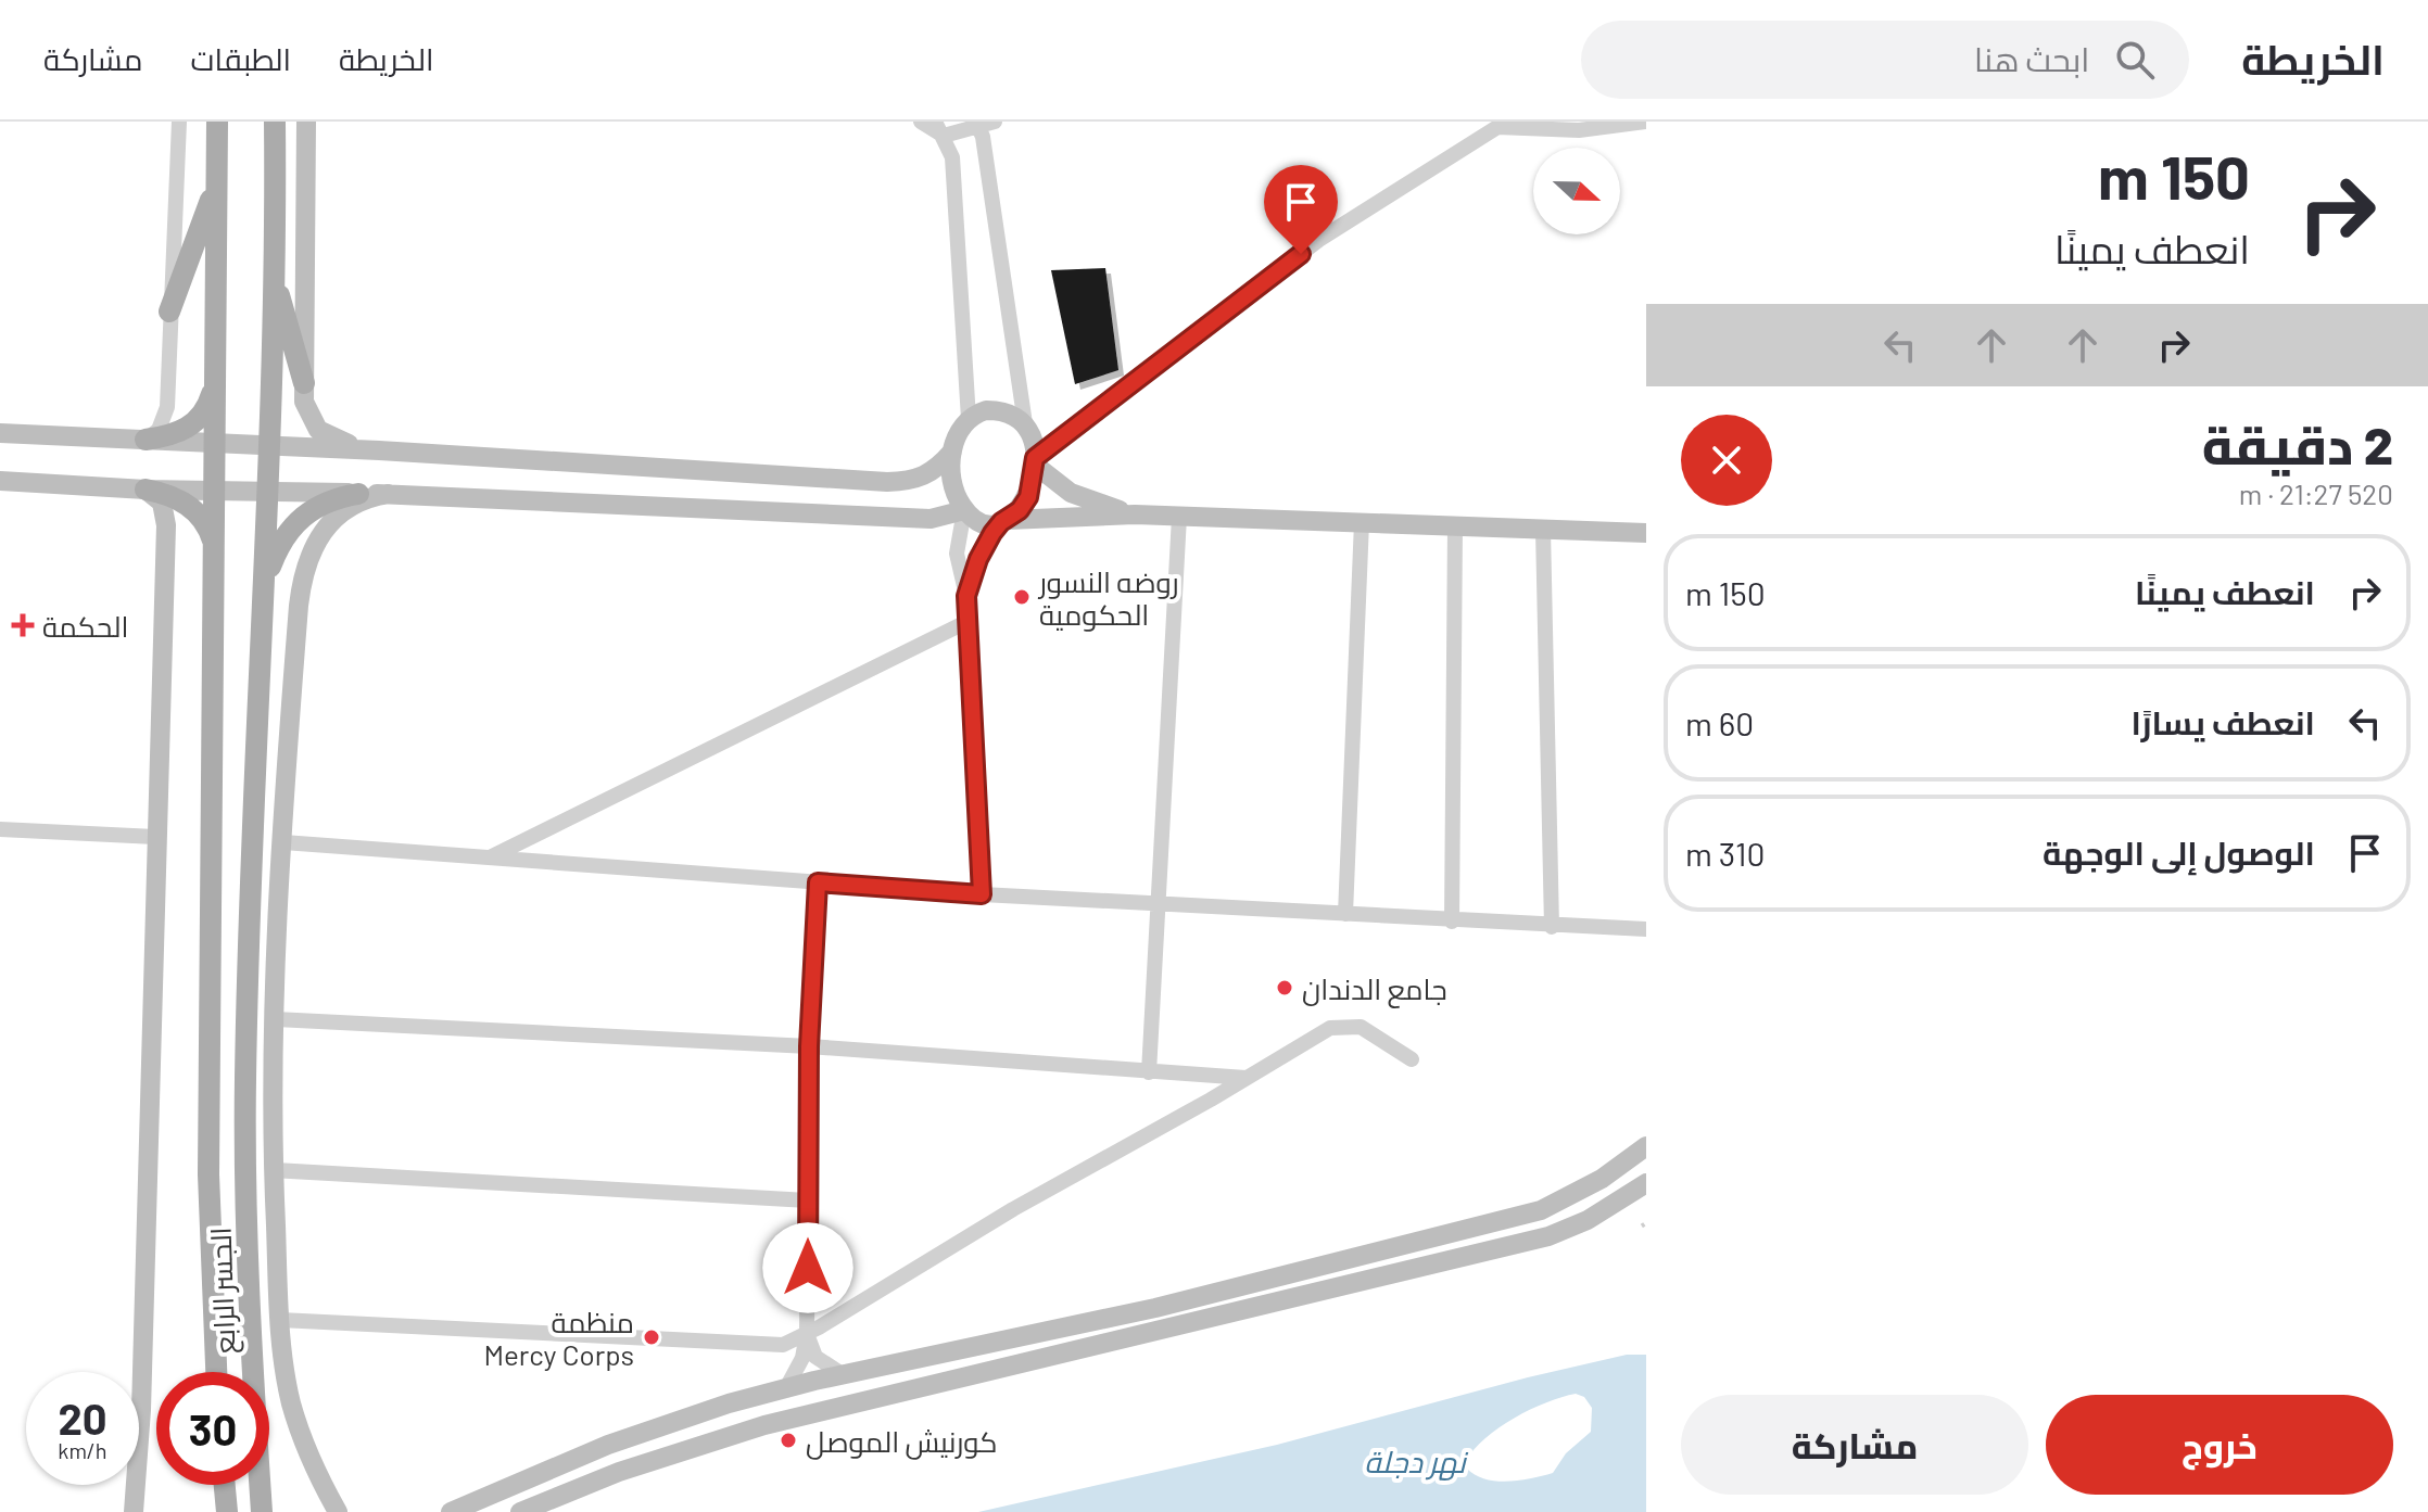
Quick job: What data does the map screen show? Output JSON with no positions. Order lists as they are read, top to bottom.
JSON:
{
  "streets": {
    "main road": ["الجسر الرابع"]
  },
  "water": ["نهر دجلة"],
  "places": {
    "other": [
      "روضه النسور الحكومية",
      "جامع الدندان",
      "منظمة Mercy Corps",
      "كورنيش الموصل"
    ],
    "health": ["الحكمة"]
  },
  "north": "right",
  "page": {
    "header": "الخريطة",
    "search": "ابحث هنا",
    "nav": ["الخريطة", "الطبقات", "مشاركة"],
    "turn": ["150 m", "انعطف يمينًا"],
    "heading": ["2 دقيقة", "520 m · 21:27"],
    "list": [
      {
        "name": "انعطف يمينًا",
        "value": "150 m"
      },
      {
        "name": "انعطف يسارًا",
        "value": "60 m"
      },
      {
        "name": "الوصول إلى الوجهة",
        "value": "310 m"
      }
    ],
    "speed": "20 km/h",
    "limit": "30",
    "buttons": ["خروج", "مشاركة"]
  }
}
